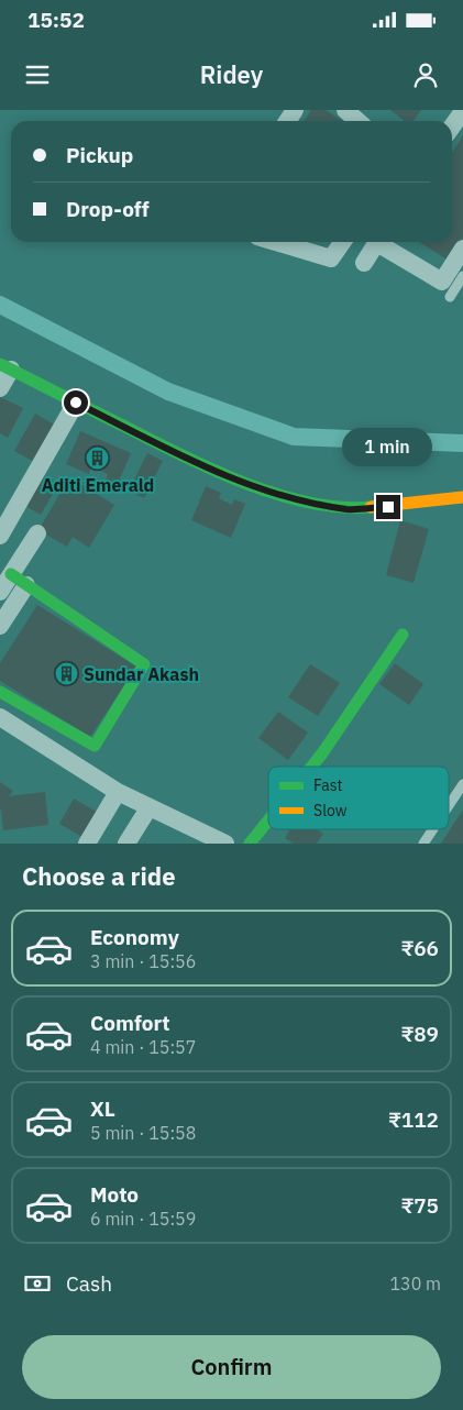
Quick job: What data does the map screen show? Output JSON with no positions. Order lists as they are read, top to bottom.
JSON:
{
  "places": {
    "building": ["Aditi Emerald", "Sundar Akash"]
  },
  "legend": ["Fast", "Slow"],
  "page": {
    "status": "15:52",
    "header": "Ridey",
    "banner": ["Pickup", "Drop-off"],
    "bubble": "1 min",
    "heading": "Choose a ride",
    "list": [
      {
        "name": "Economy",
        "note": "3 min · 15:56",
        "value": "₹66"
      },
      {
        "name": "Comfort",
        "note": "4 min · 15:57",
        "value": "₹89"
      },
      {
        "name": "XL",
        "note": "5 min · 15:58",
        "value": "₹112"
      },
      {
        "name": "Moto",
        "note": "6 min · 15:59",
        "value": "₹75"
      }
    ],
    "pay": ["Cash", "130 m"],
    "buttons": "Confirm"
  }
}
